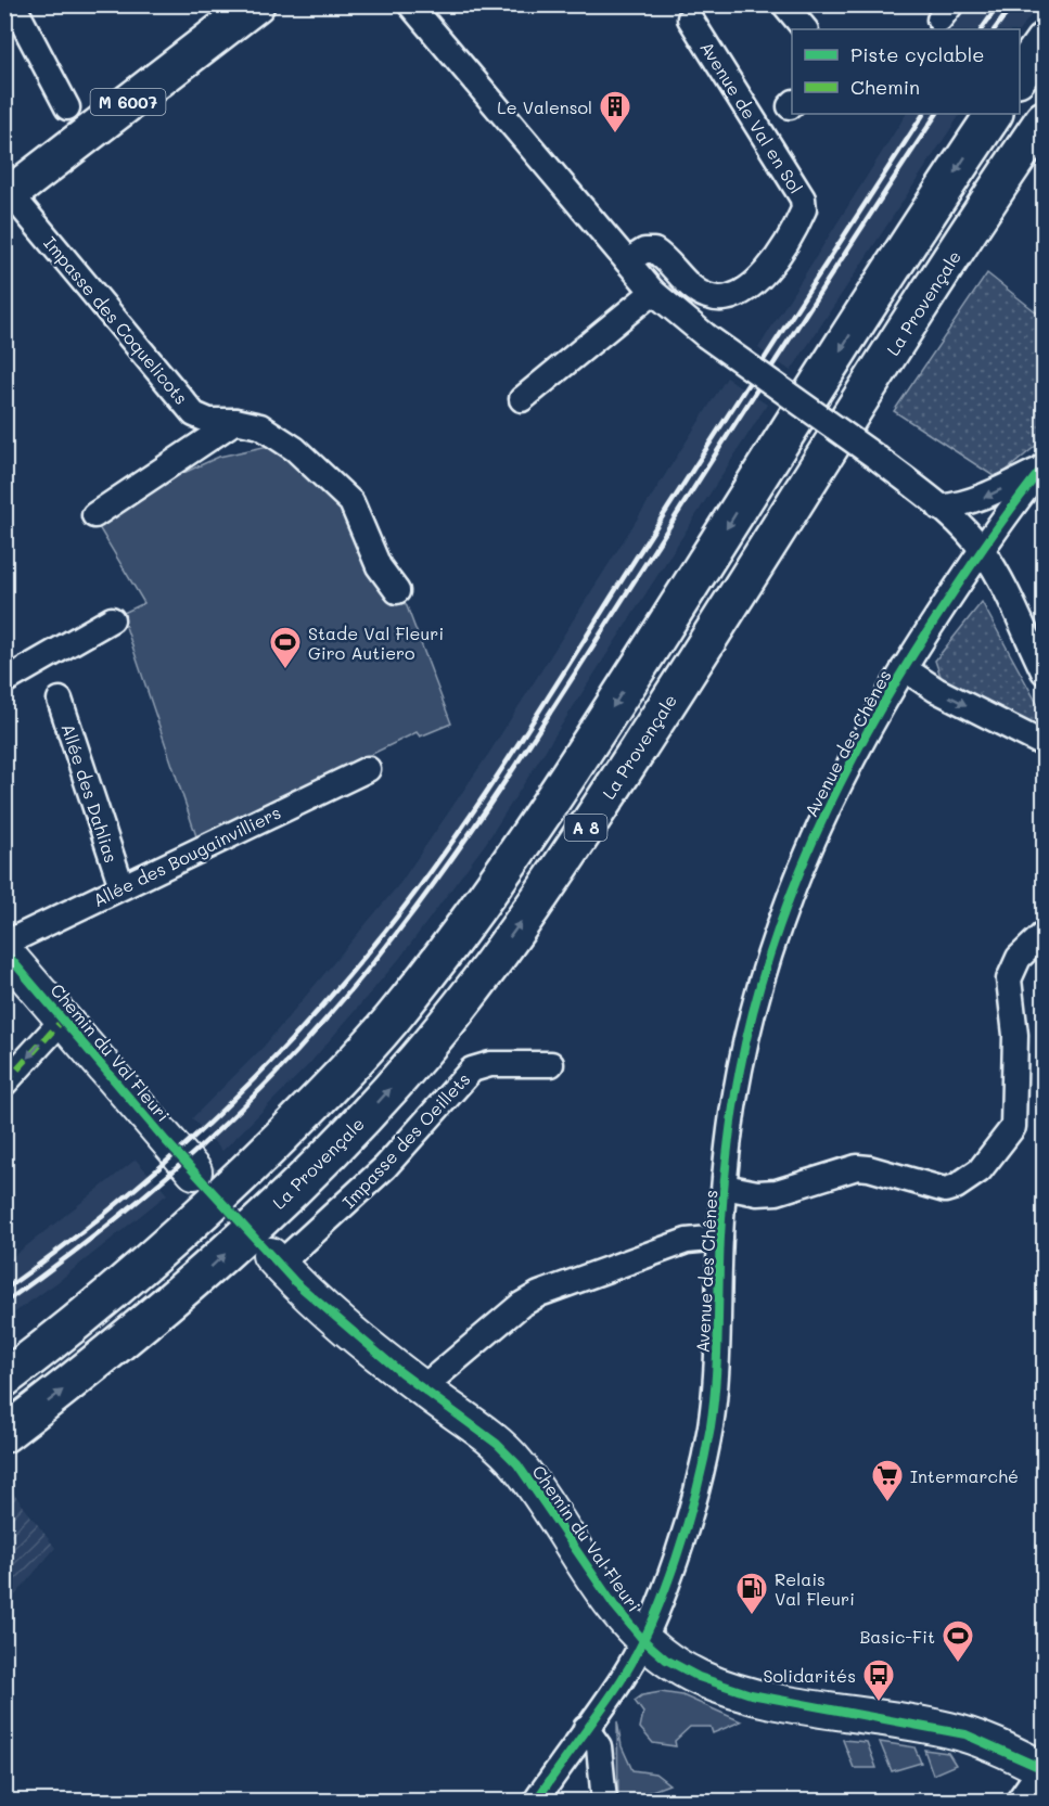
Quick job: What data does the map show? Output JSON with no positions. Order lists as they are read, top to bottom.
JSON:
{
  "streets": {
    "main road": ["M 6007", "La Provençale", "A 8"],
    "street": [
      "Avenue de Val en Sol",
      "Impasse des Coquelicots",
      "Avenue des Chênes",
      "Allée des Dahlias",
      "Allée des Bougainvilliers",
      "Chemin du Val Fleuri",
      "Impasse des Oeillets"
    ]
  },
  "crossings": [
    ["M 6007", "Impasse des Coquelicots"],
    ["Avenue des Chênes", "Chemin du Val Fleuri"],
    ["Allée des Dahlias", "Allée des Bougainvilliers"],
    ["Allée des Bougainvilliers", "Chemin du Val Fleuri"],
    ["Chemin du Val Fleuri", "Impasse des Oeillets"]
  ],
  "places": {
    "building": ["Le Valensol"],
    "sports": ["Stade Val Fleuri Giro Autiero", "Basic-Fit"],
    "supermarket": ["Intermarché"],
    "fuel station": ["Relais Val Fleuri"],
    "bus stop": ["Solidarités"]
  },
  "legend": ["Piste cyclable", "Chemin"]
}
